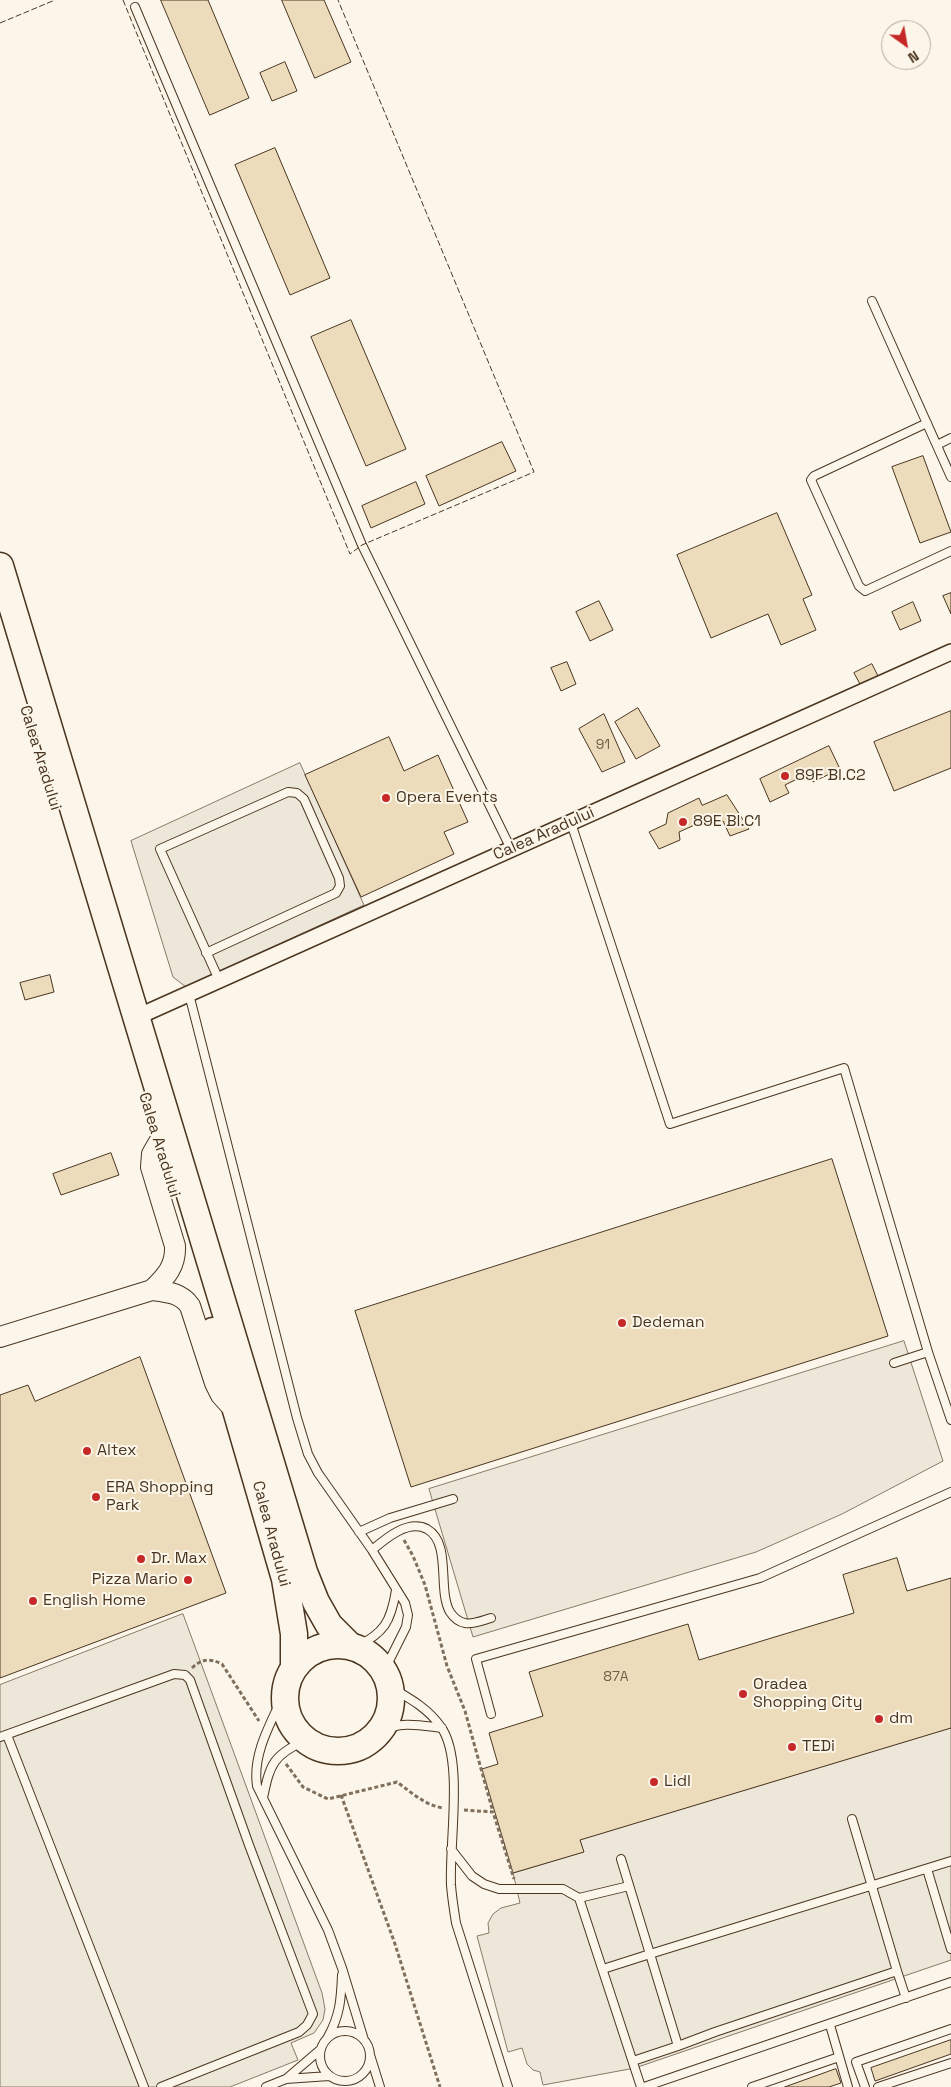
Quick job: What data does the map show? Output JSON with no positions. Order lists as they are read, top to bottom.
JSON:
{
  "streets": {
    "highway": ["Calea Aradului"]
  },
  "places": [
    "89F Bl.C2",
    "Opera Events",
    "89E Bl.C1",
    "Dedeman",
    "Altex",
    "ERA Shopping Park",
    "Dr. Max",
    "Pizza Mario",
    "English Home",
    "Oradea Shopping City",
    "dm",
    "TEDi",
    "Lidl"
  ],
  "house_numbers": ["91", "87A"],
  "north": "bottom right"
}
